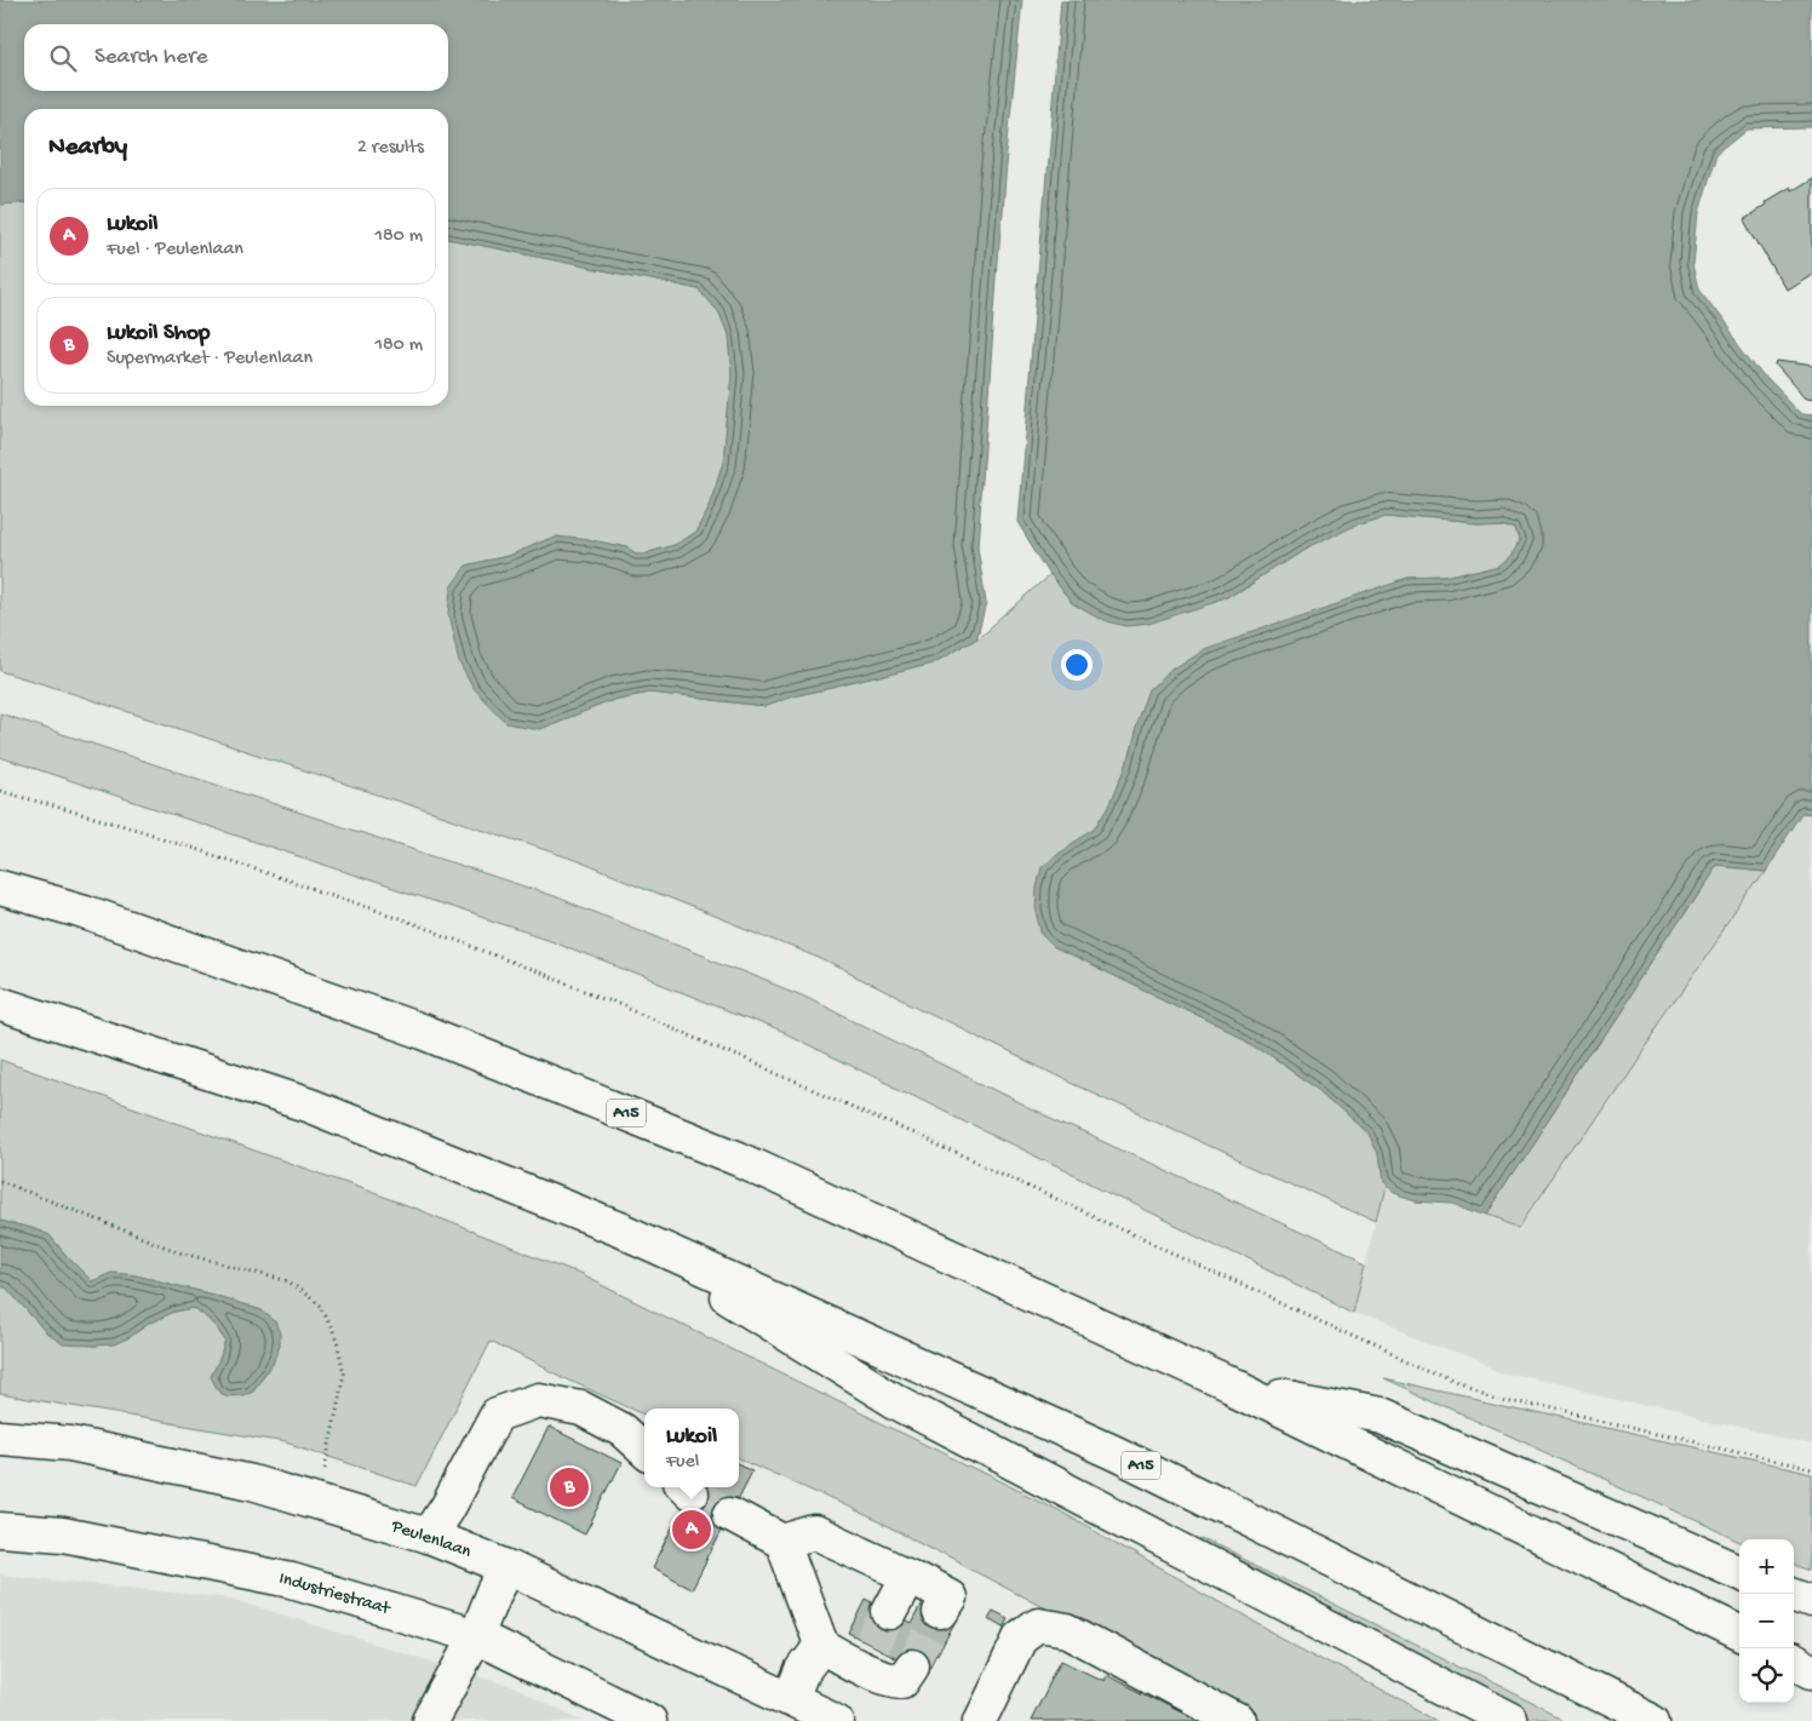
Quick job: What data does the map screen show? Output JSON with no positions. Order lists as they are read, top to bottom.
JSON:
{
  "streets": {
    "main road": ["A15", "Peulenlaan", "Industriestraat"]
  },
  "page": {
    "search": "Search here",
    "heading": ["Nearby", "2 results"],
    "list": [
      {
        "mark": "A",
        "name": "Lukoil",
        "note": "Fuel · Peulenlaan",
        "value": "180 m"
      },
      {
        "mark": "B",
        "name": "Lukoil Shop",
        "note": "Supermarket · Peulenlaan",
        "value": "180 m"
      }
    ],
    "popup": ["Lukoil", "Fuel"],
    "pins": ["B", "A"],
    "map_buttons": ["+", "−"]
  }
}
